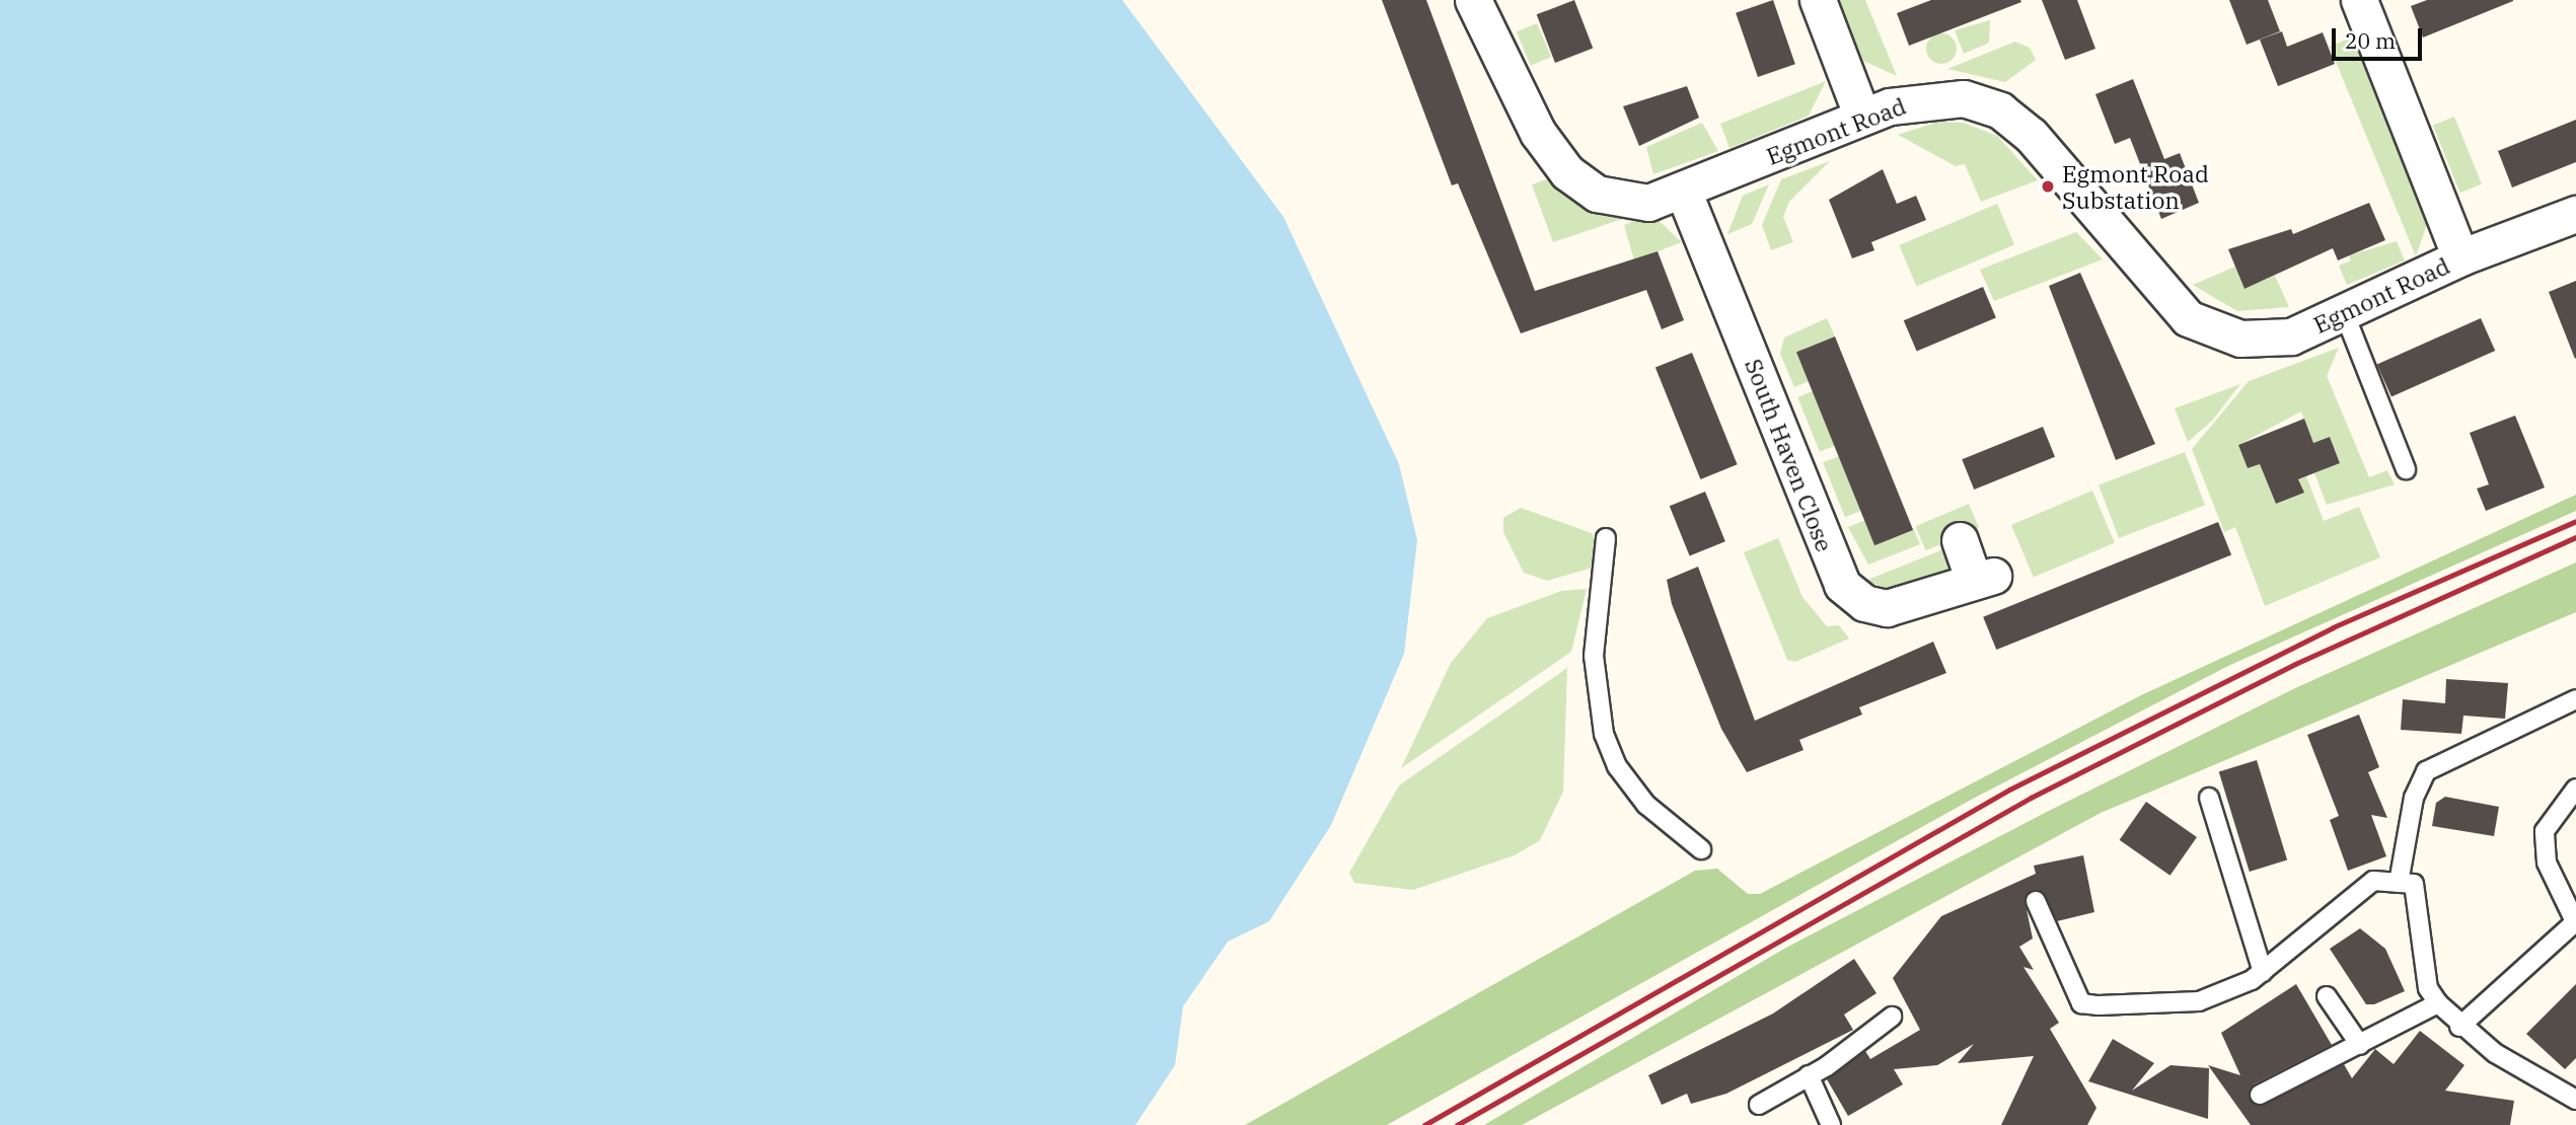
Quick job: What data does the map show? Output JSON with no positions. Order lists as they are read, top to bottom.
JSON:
{
  "streets": {
    "street": ["Egmont Road", "South Haven Close"]
  },
  "crossings": [
    ["Egmont Road", "South Haven Close"]
  ],
  "places": ["Egmont Road Substation"],
  "scale_bar": "20 m"
}
